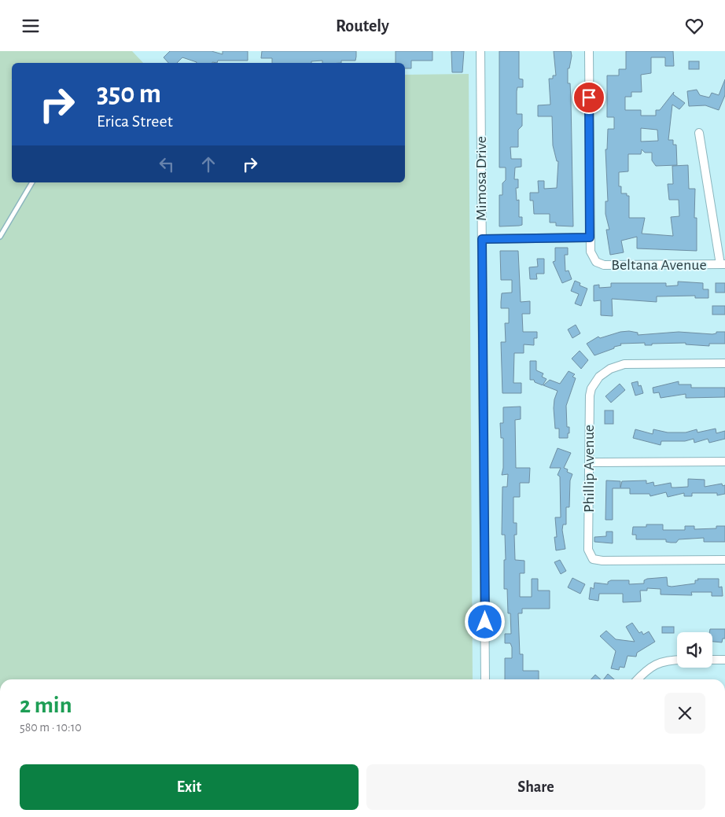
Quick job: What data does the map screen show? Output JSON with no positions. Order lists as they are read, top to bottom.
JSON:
{
  "streets": {
    "street": ["Mimosa Drive", "Beltana Avenue", "Phillip Avenue"]
  },
  "page": {
    "header": "Routely",
    "turn": ["350 m", "Erica Street"],
    "heading": ["2 min", "580 m · 10:10"],
    "buttons": ["Exit", "Share"]
  }
}
